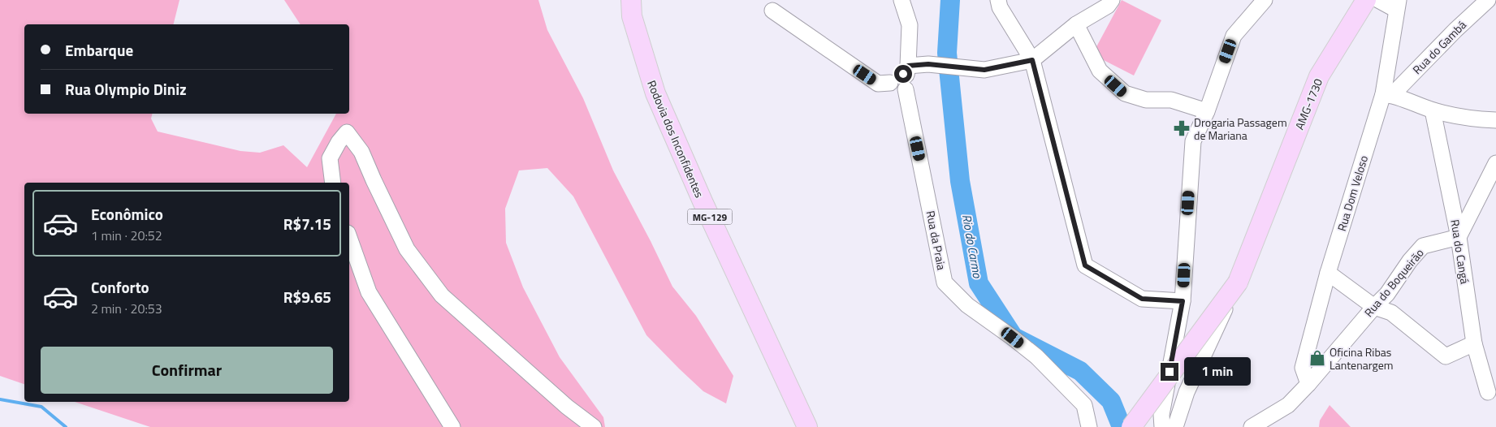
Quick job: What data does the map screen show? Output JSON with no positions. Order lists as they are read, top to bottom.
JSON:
{
  "streets": {
    "main road": ["AMG-1730", "Rodovia dos Inconfidentes", "MG-129"],
    "street": [
      "Rua do Gambá",
      "Rua Dom Veloso",
      "Rua da Praia",
      "Rua do Cangá",
      "Rua do Boqueirão"
    ]
  },
  "crossings": [
    ["Rua do Gambá", "Rua Dom Veloso"],
    ["Rua Dom Veloso", "Rua do Boqueirão"],
    ["Rua do Cangá", "Rua do Boqueirão"]
  ],
  "water": ["Rio do Carmo"],
  "places": {
    "pharmacy": ["Drogaria Passagem de Mariana"],
    "shop": ["Oficina Ribas Lantenargem"]
  },
  "page": {
    "banner": ["Embarque", "Rua Olympio Diniz"],
    "list": [
      {
        "name": "Econômico",
        "note": "1 min · 20:52",
        "value": "R$7.15"
      },
      {
        "name": "Conforto",
        "note": "2 min · 20:53",
        "value": "R$9.65"
      }
    ],
    "buttons": "Confirmar",
    "bubble": "1 min"
  }
}
